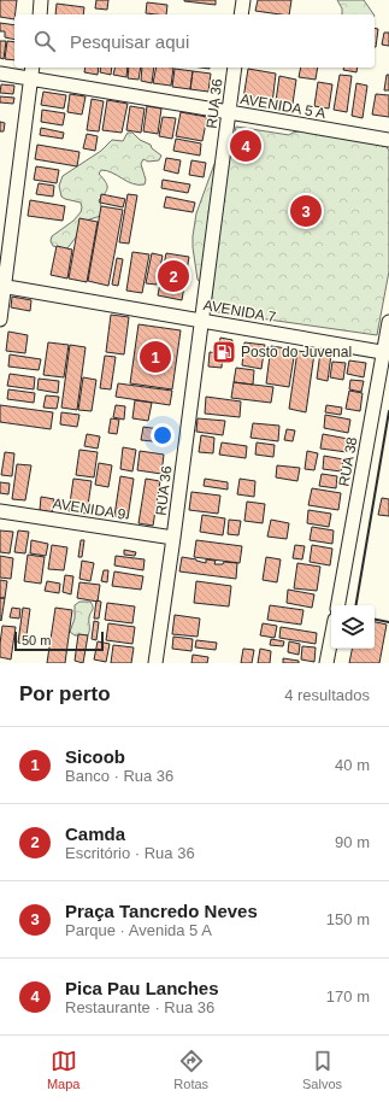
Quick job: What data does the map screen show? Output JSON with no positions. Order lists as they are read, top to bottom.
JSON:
{
  "streets": {
    "street": [
      "RUA 36",
      "AVENIDA 5 A",
      "AVENIDA 7",
      "RUA 38",
      "AVENIDA 9"
    ]
  },
  "crossings": [
    ["RUA 36", "AVENIDA 5 A"],
    ["RUA 36", "AVENIDA 7"],
    ["RUA 36", "AVENIDA 9"],
    ["AVENIDA 7", "RUA 38"]
  ],
  "places": {
    "fuel station": ["Posto do Juvenal"]
  },
  "scale_bar": "50 m",
  "page": {
    "search": "Pesquisar aqui",
    "pins": [
      "4",
      "3",
      "2",
      "1"
    ],
    "scale": "50 m",
    "heading": ["Por perto", "4 resultados"],
    "list": [
      {
        "mark": "1",
        "name": "Sicoob",
        "note": "Banco · Rua 36",
        "value": "40 m"
      },
      {
        "mark": "2",
        "name": "Camda",
        "note": "Escritório · Rua 36",
        "value": "90 m"
      },
      {
        "mark": "3",
        "name": "Praça Tancredo Neves",
        "note": "Parque · Avenida 5 A",
        "value": "150 m"
      },
      {
        "mark": "4",
        "name": "Pica Pau Lanches",
        "note": "Restaurante · Rua 36",
        "value": "170 m"
      }
    ],
    "nav": ["Mapa", "Rotas", "Salvos"]
  }
}
